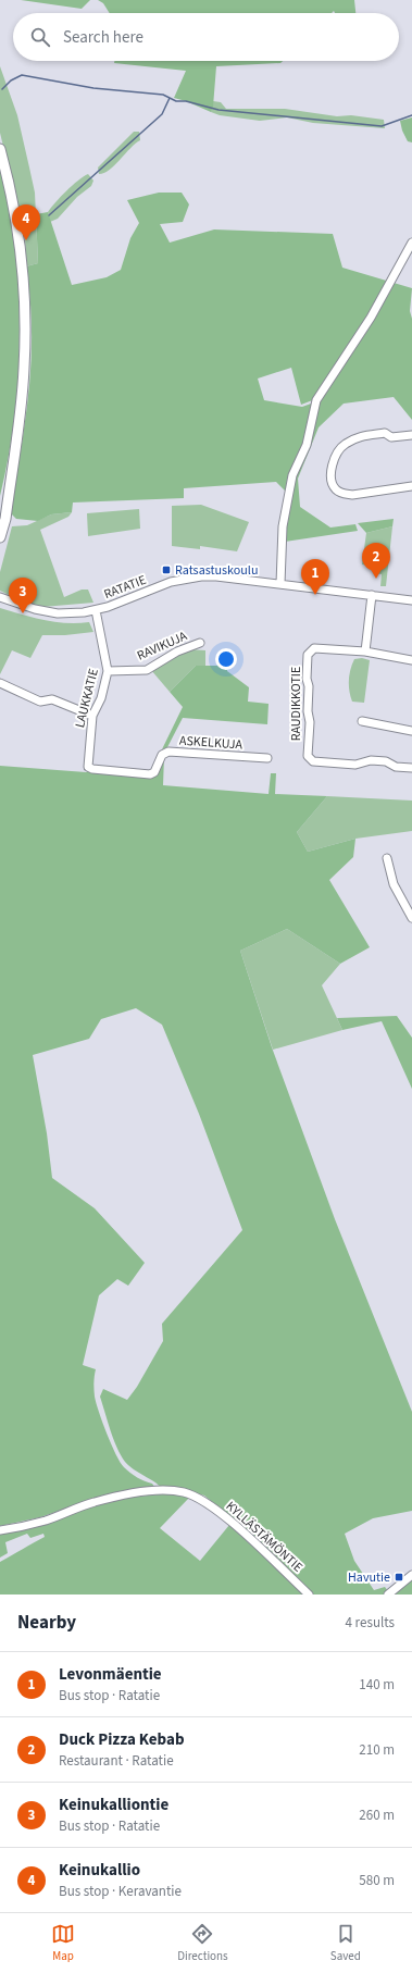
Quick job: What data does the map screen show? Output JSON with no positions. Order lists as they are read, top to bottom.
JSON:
{
  "streets": {
    "street": [
      "RATATIE",
      "RAVIKUJA",
      "LAUKKATIE",
      "RAUDIKKOTIE",
      "ASKELKUJA",
      "KYLLÄSTÄMÖNTIE"
    ]
  },
  "crossings": [
    ["RATATIE", "LAUKKATIE"],
    ["RAVIKUJA", "LAUKKATIE"],
    ["LAUKKATIE", "ASKELKUJA"]
  ],
  "places": {
    "transit": ["Ratsastuskoulu", "Havutie"]
  },
  "page": {
    "search": "Search here",
    "pins": [
      "4",
      "2",
      "1",
      "3"
    ],
    "heading": ["Nearby", "4 results"],
    "list": [
      {
        "mark": "1",
        "name": "Levonmäentie",
        "note": "Bus stop · Ratatie",
        "value": "140 m"
      },
      {
        "mark": "2",
        "name": "Duck Pizza Kebab",
        "note": "Restaurant · Ratatie",
        "value": "210 m"
      },
      {
        "mark": "3",
        "name": "Keinukalliontie",
        "note": "Bus stop · Ratatie",
        "value": "260 m"
      },
      {
        "mark": "4",
        "name": "Keinukallio",
        "note": "Bus stop · Keravantie",
        "value": "580 m"
      }
    ],
    "nav": ["Map", "Directions", "Saved"]
  }
}
